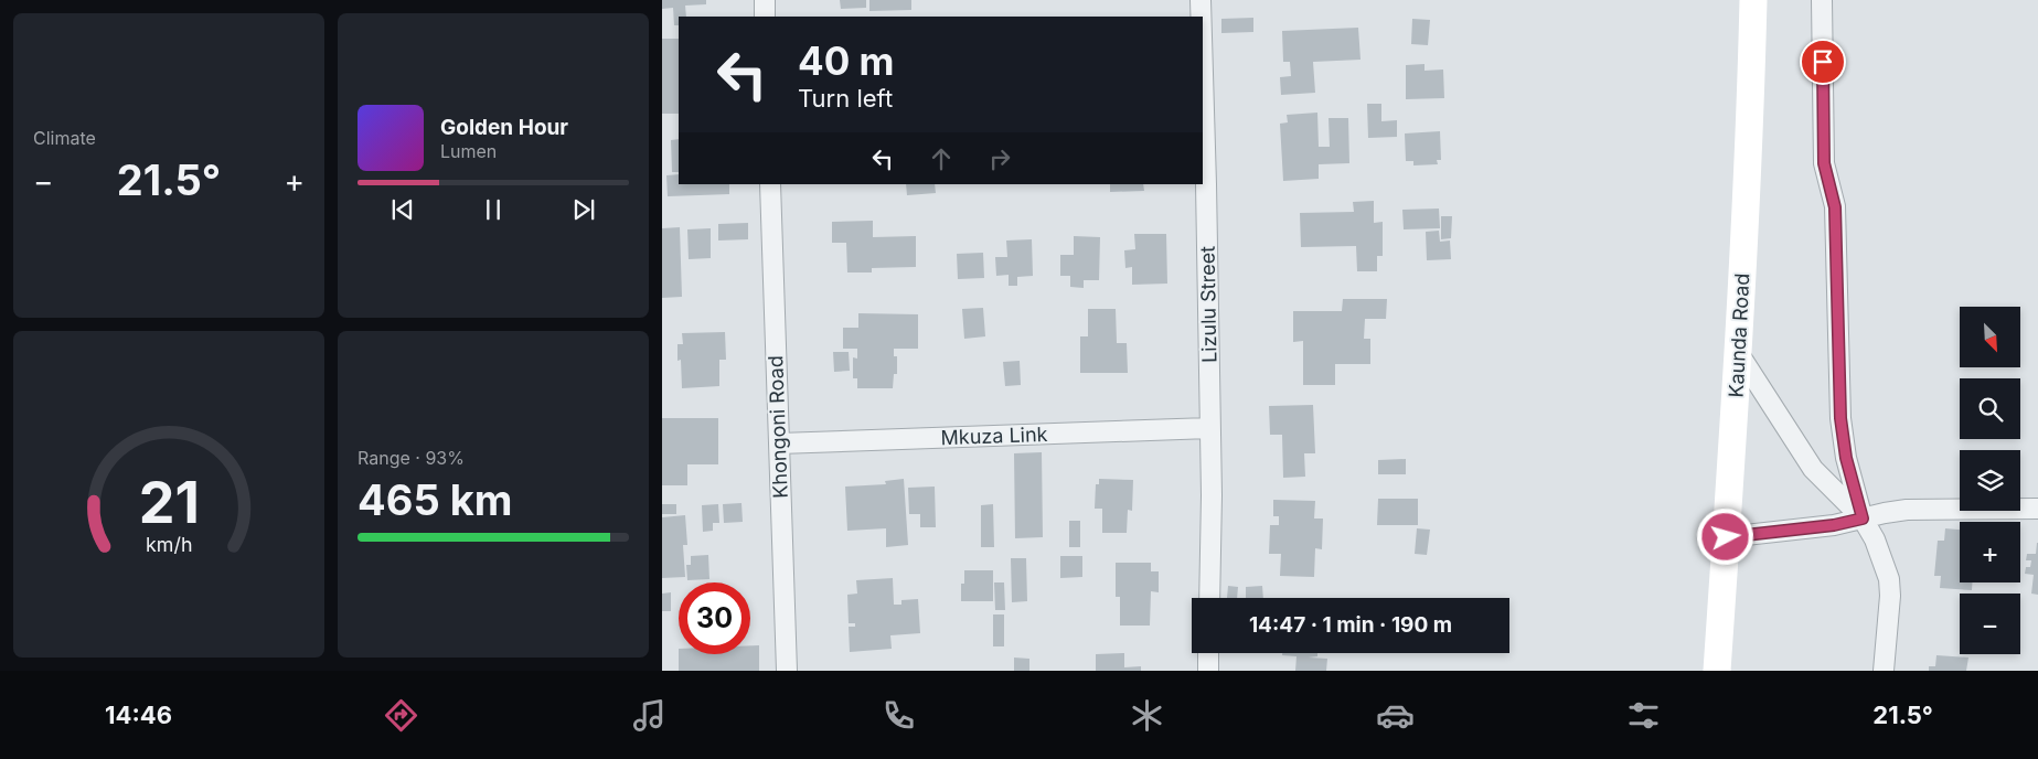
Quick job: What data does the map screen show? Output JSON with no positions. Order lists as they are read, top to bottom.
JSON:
{
  "streets": {
    "main road": ["Kaunda Road"],
    "street": ["Lizulu Street", "Khongoni Road", "Mkuza Link"]
  },
  "crossings": [
    ["Lizulu Street", "Mkuza Link"],
    ["Khongoni Road", "Mkuza Link"]
  ],
  "north": "bottom right",
  "page": {
    "tile": [
      "Climate",
      ["Range · 93%", "465 km"]
    ],
    "turn": ["40 m", "Turn left"],
    "song": ["Golden Hour", "Lumen"],
    "heat": ["−", "21.5°", "+"],
    "map_buttons": ["+", "−"],
    "limit": "30",
    "trip": "14:47 · 1 min · 190 m",
    "tabs": ["14:46", "21.5°"],
    "gauge": ["21", "km/h"]
  }
}
